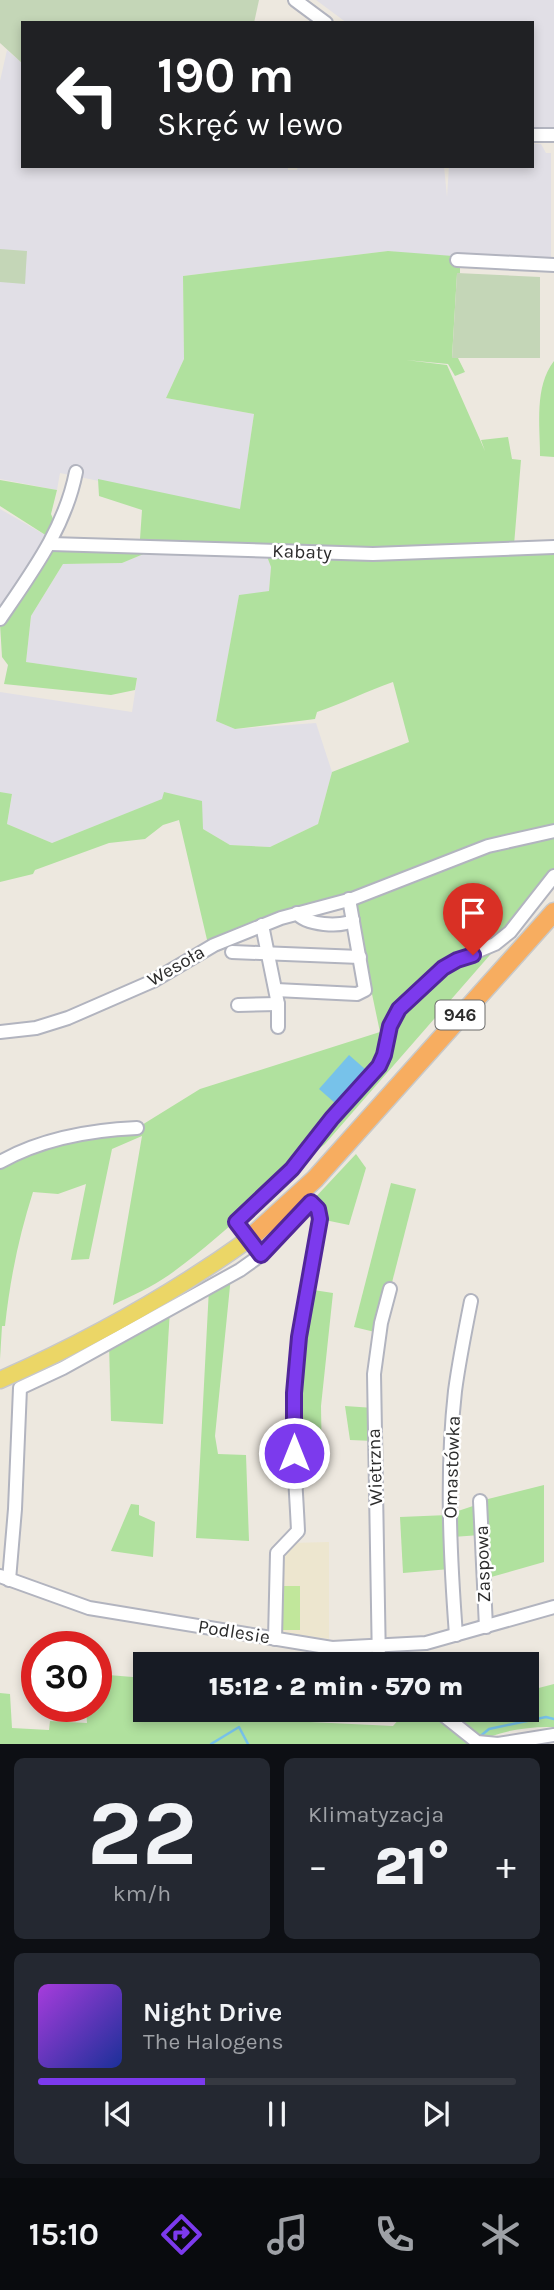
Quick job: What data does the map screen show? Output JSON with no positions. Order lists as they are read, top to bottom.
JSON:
{
  "streets": {
    "highway": ["946"],
    "street": [
      "Kabaty",
      "Wesoła",
      "Wietrzna",
      "Omastówka",
      "Zaspowa",
      "Podlesie"
    ]
  },
  "crossings": [
    ["Wietrzna", "Podlesie"],
    ["Omastówka", "Podlesie"],
    ["Zaspowa", "Podlesie"]
  ],
  "page": {
    "turn": ["190 m", "Skręć w lewo"],
    "limit": "30",
    "trip": "15:12 · 2 min · 570 m",
    "tile": [
      ["22", "km/h"],
      "Klimatyzacja"
    ],
    "heat": ["−", "21°", "+"],
    "song": ["Night Drive", "The Halogens"],
    "tabs": "15:10"
  }
}
